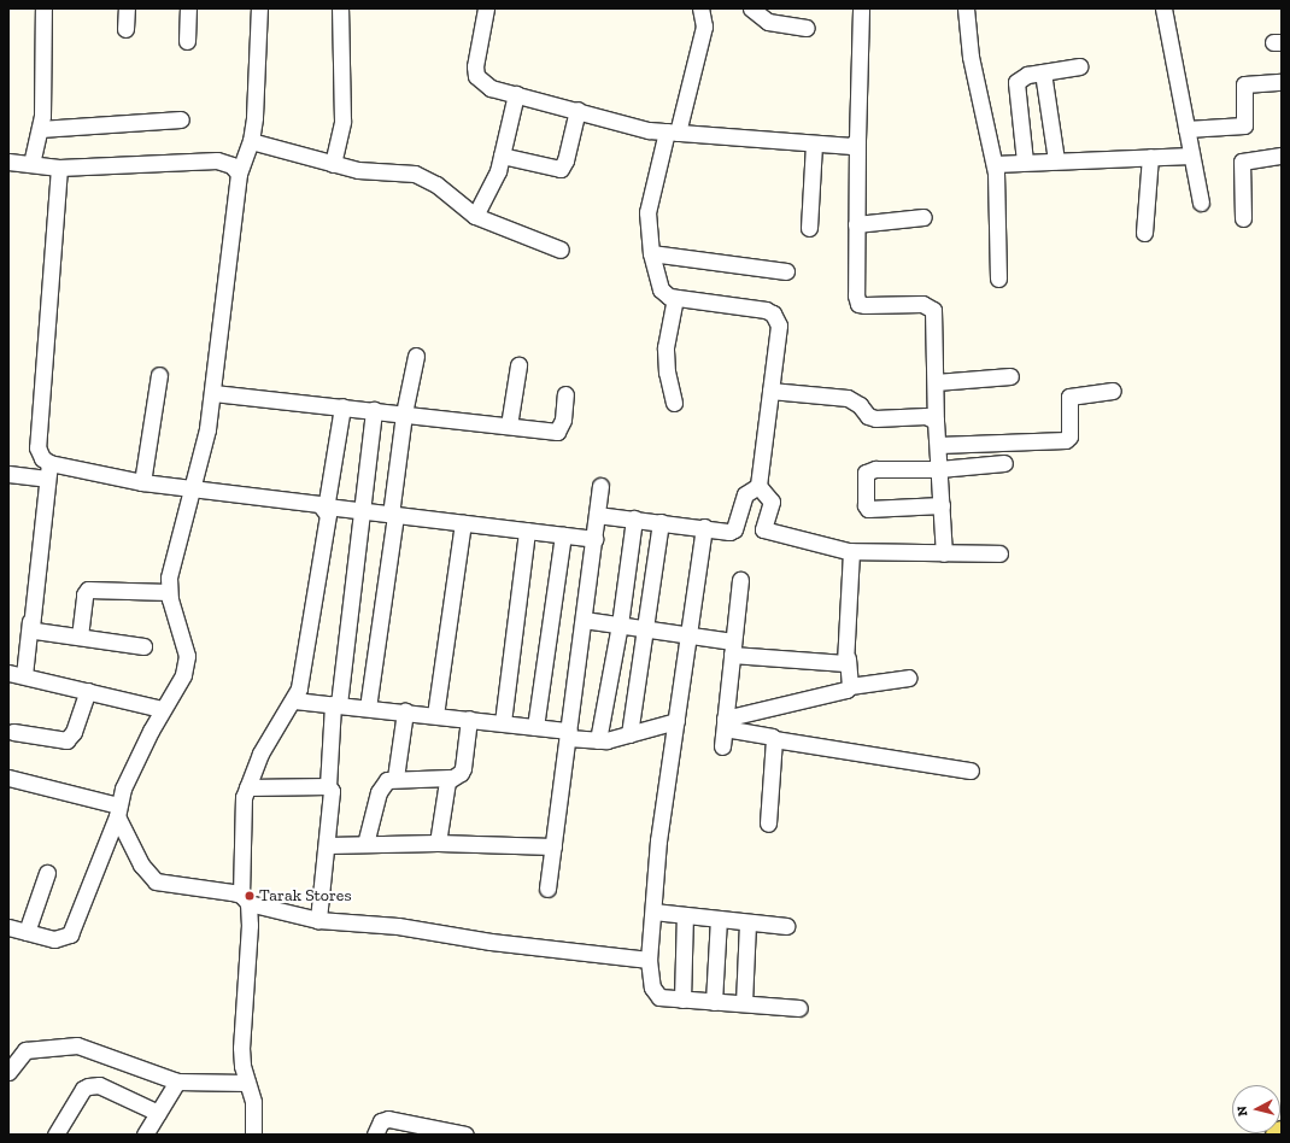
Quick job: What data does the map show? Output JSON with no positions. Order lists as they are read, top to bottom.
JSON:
{
  "places": ["Tarak Stores"],
  "north": "left"
}
